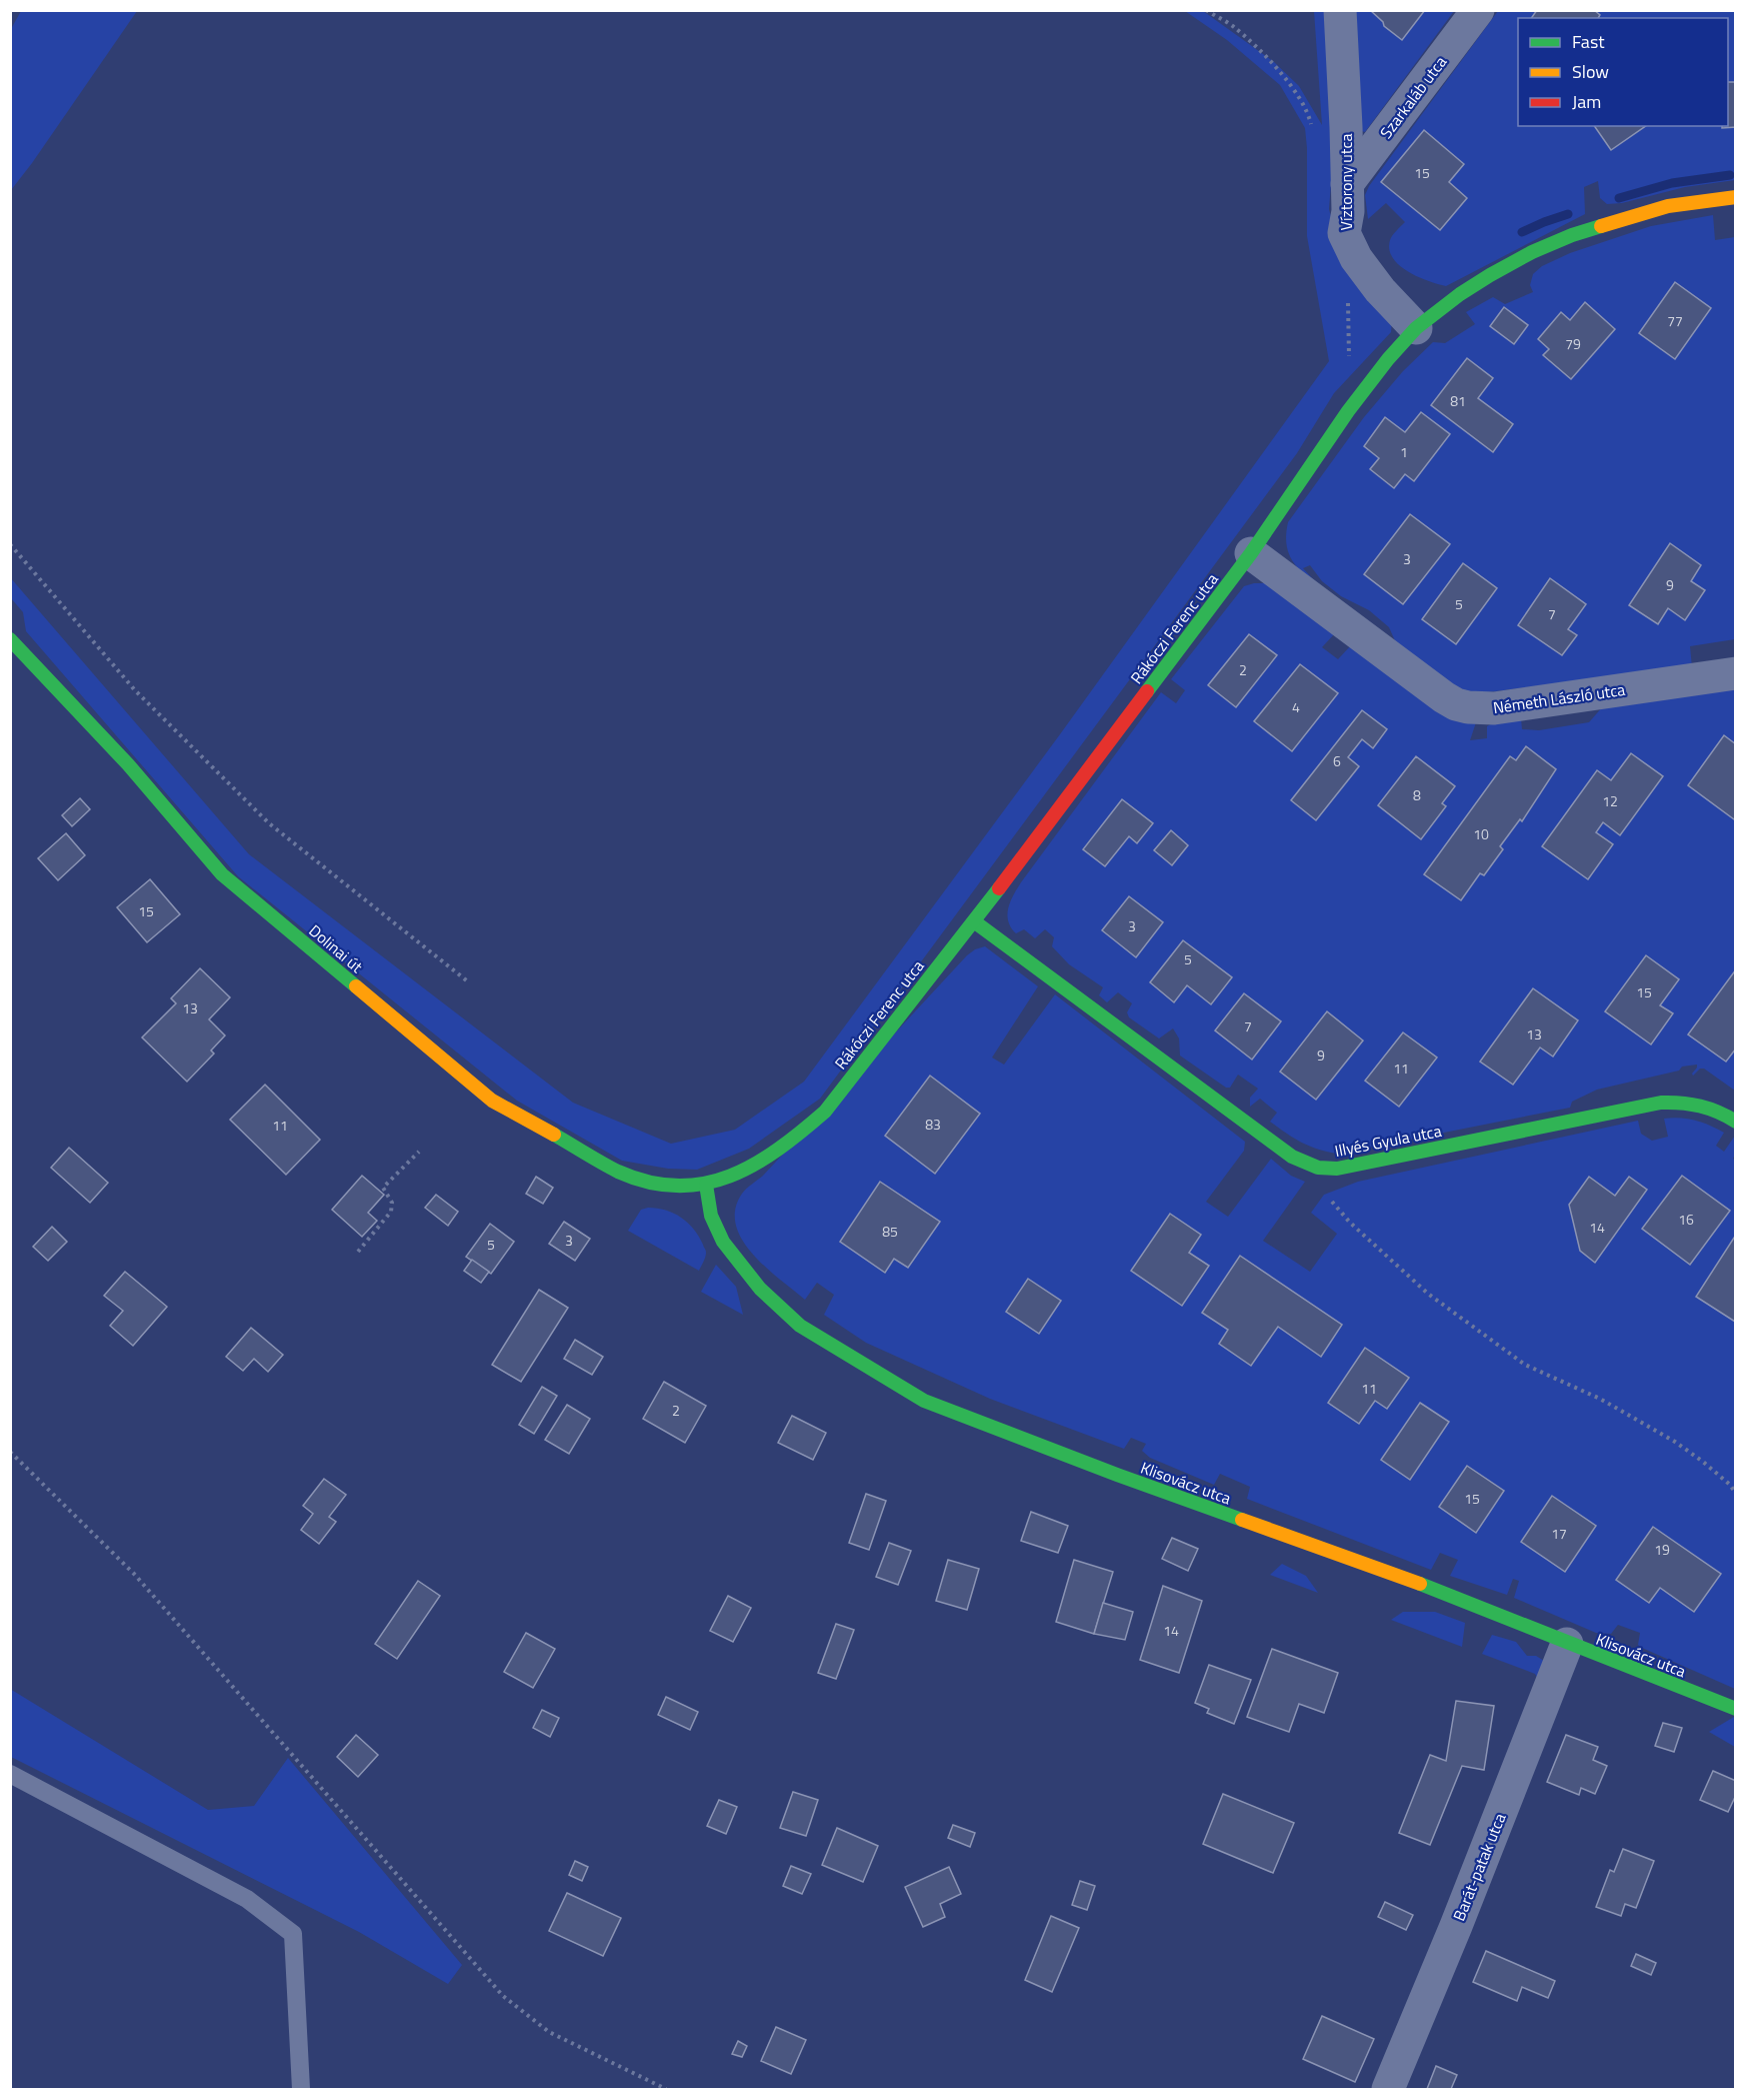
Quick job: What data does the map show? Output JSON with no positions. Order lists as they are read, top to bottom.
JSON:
{
  "streets": {
    "street": [
      "Szarkaláb utca",
      "Víztorony utca",
      "Rákóczi Ferenc utca",
      "Németh László utca",
      "Dolinai út",
      "Illyés Gyula utca",
      "Klisovácz utca",
      "Barát-patak utca"
    ]
  },
  "crossings": [
    ["Szarkaláb utca", "Víztorony utca"],
    ["Víztorony utca", "Rákóczi Ferenc utca"],
    ["Rákóczi Ferenc utca", "Németh László utca"],
    ["Rákóczi Ferenc utca", "Dolinai út"],
    ["Rákóczi Ferenc utca", "Illyés Gyula utca"],
    ["Rákóczi Ferenc utca", "Klisovácz utca"],
    ["Dolinai út", "Klisovácz utca"],
    ["Klisovácz utca", "Barát-patak utca"]
  ],
  "house_numbers": [
    "15",
    "77",
    "79",
    "81",
    "1",
    "3",
    "9",
    "5",
    "7",
    "2",
    "4",
    "6",
    "8",
    "12",
    "10",
    "15",
    "3",
    "5",
    "15",
    "13",
    "7",
    "13",
    "9",
    "11",
    "83",
    "11",
    "16",
    "14",
    "85",
    "3",
    "5",
    "11",
    "2",
    "15",
    "17",
    "19",
    "14"
  ],
  "legend": ["Fast", "Slow", "Jam"]
}
